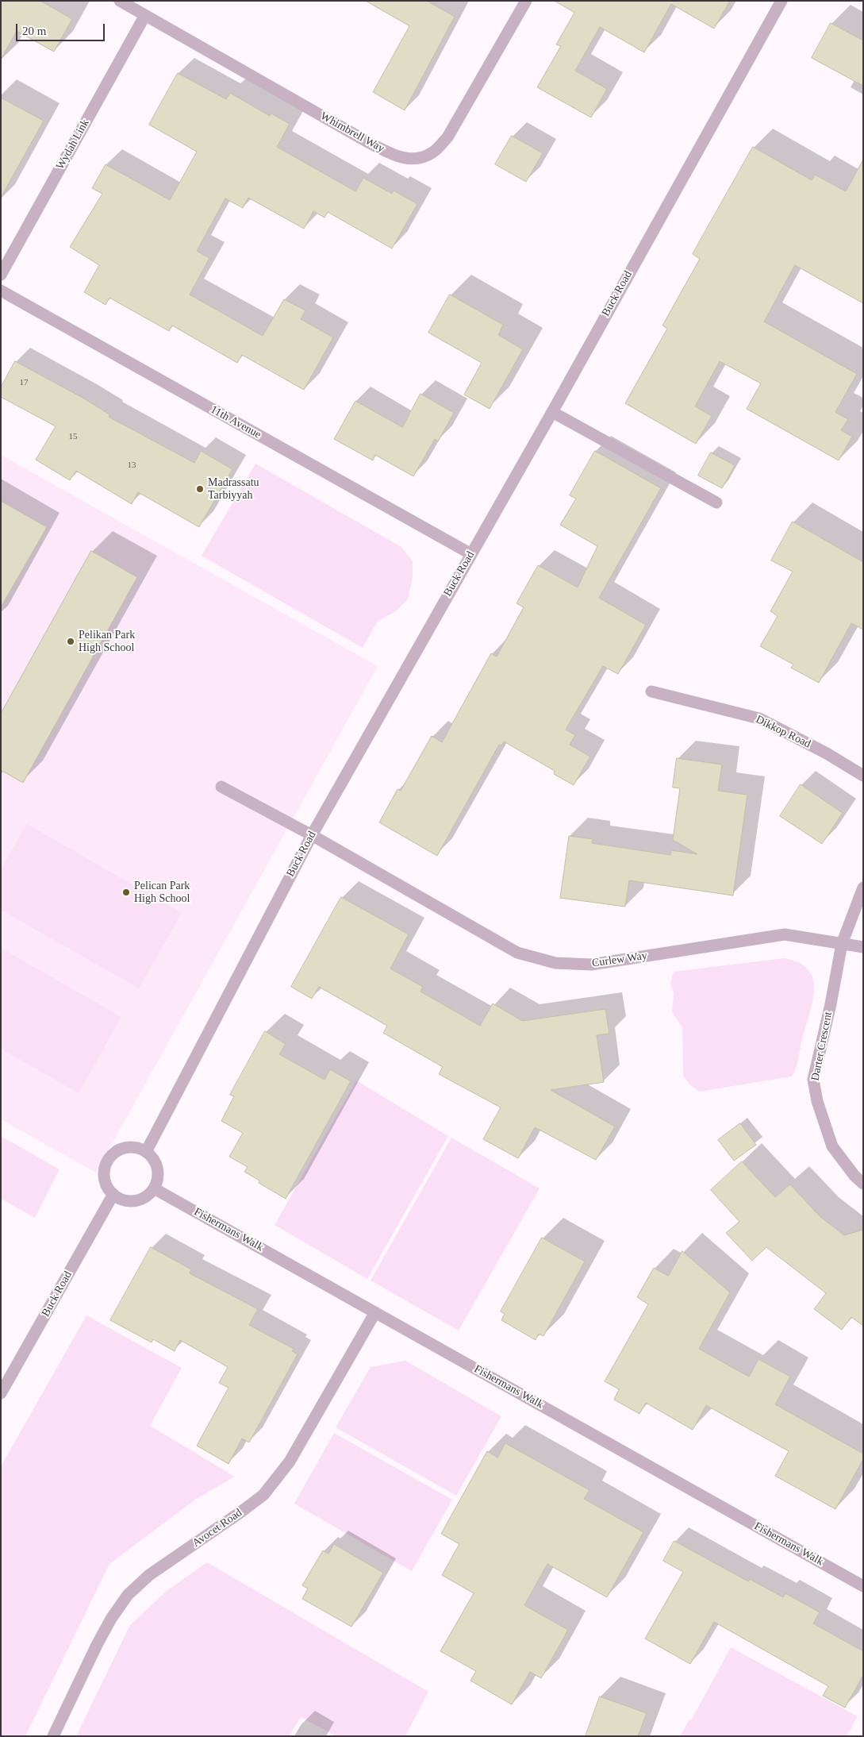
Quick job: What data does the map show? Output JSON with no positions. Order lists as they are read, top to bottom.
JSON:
{
  "streets": {
    "street": [
      "Whimbrell Way",
      "Wydah Link",
      "Buck Road",
      "11th Avenue",
      "Dikkop Road",
      "Curlew Way",
      "Darter Crescent",
      "Fishermans Walk",
      "Avocet Road"
    ]
  },
  "crossings": [
    ["Whimbrell Way", "Wydah Link"],
    ["Buck Road", "11th Avenue"],
    ["Buck Road", "Curlew Way"],
    ["Buck Road", "Fishermans Walk"],
    ["Curlew Way", "Darter Crescent"],
    ["Fishermans Walk", "Avocet Road"]
  ],
  "places": ["Madrassatu Tarbiyyah", "Pelikan Park High School", "Pelican Park High School"],
  "house_numbers": ["17", "15", "13"],
  "scale_bar": "20 m"
}
